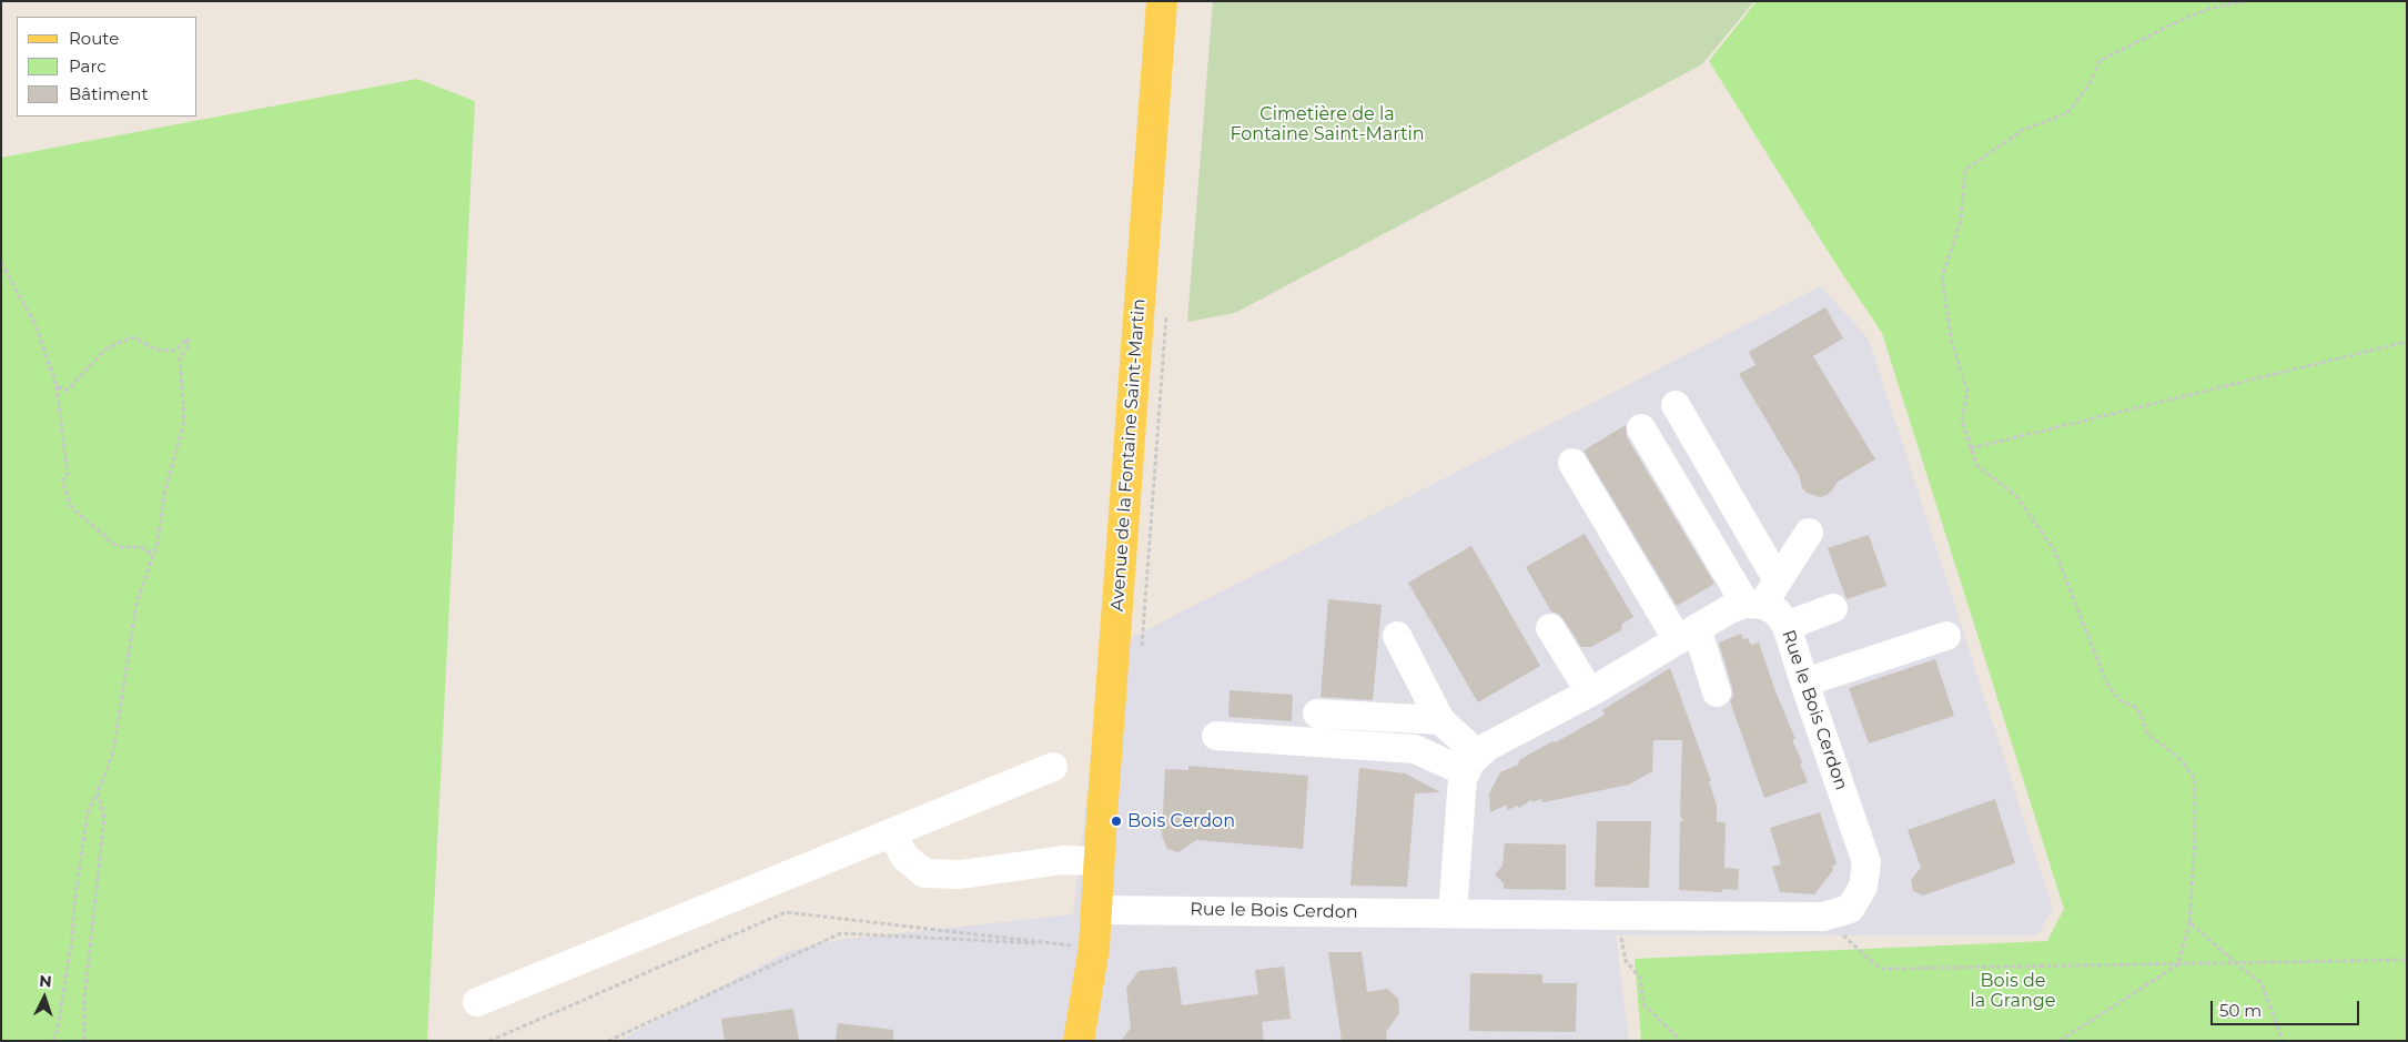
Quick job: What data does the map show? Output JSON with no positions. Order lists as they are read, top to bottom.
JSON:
{
  "streets": {
    "main road": ["Avenue de la Fontaine Saint-Martin"],
    "street": ["Rue le Bois Cerdon"]
  },
  "crossings": [
    ["Avenue de la Fontaine Saint-Martin", "Rue le Bois Cerdon"]
  ],
  "parks": ["Cimetière de la Fontaine Saint-Martin", "Bois de la Grange"],
  "places": ["Bois Cerdon"],
  "legend": ["Route", "Parc", "Bâtiment"],
  "scale_bar": "50 m",
  "north": "top"
}
